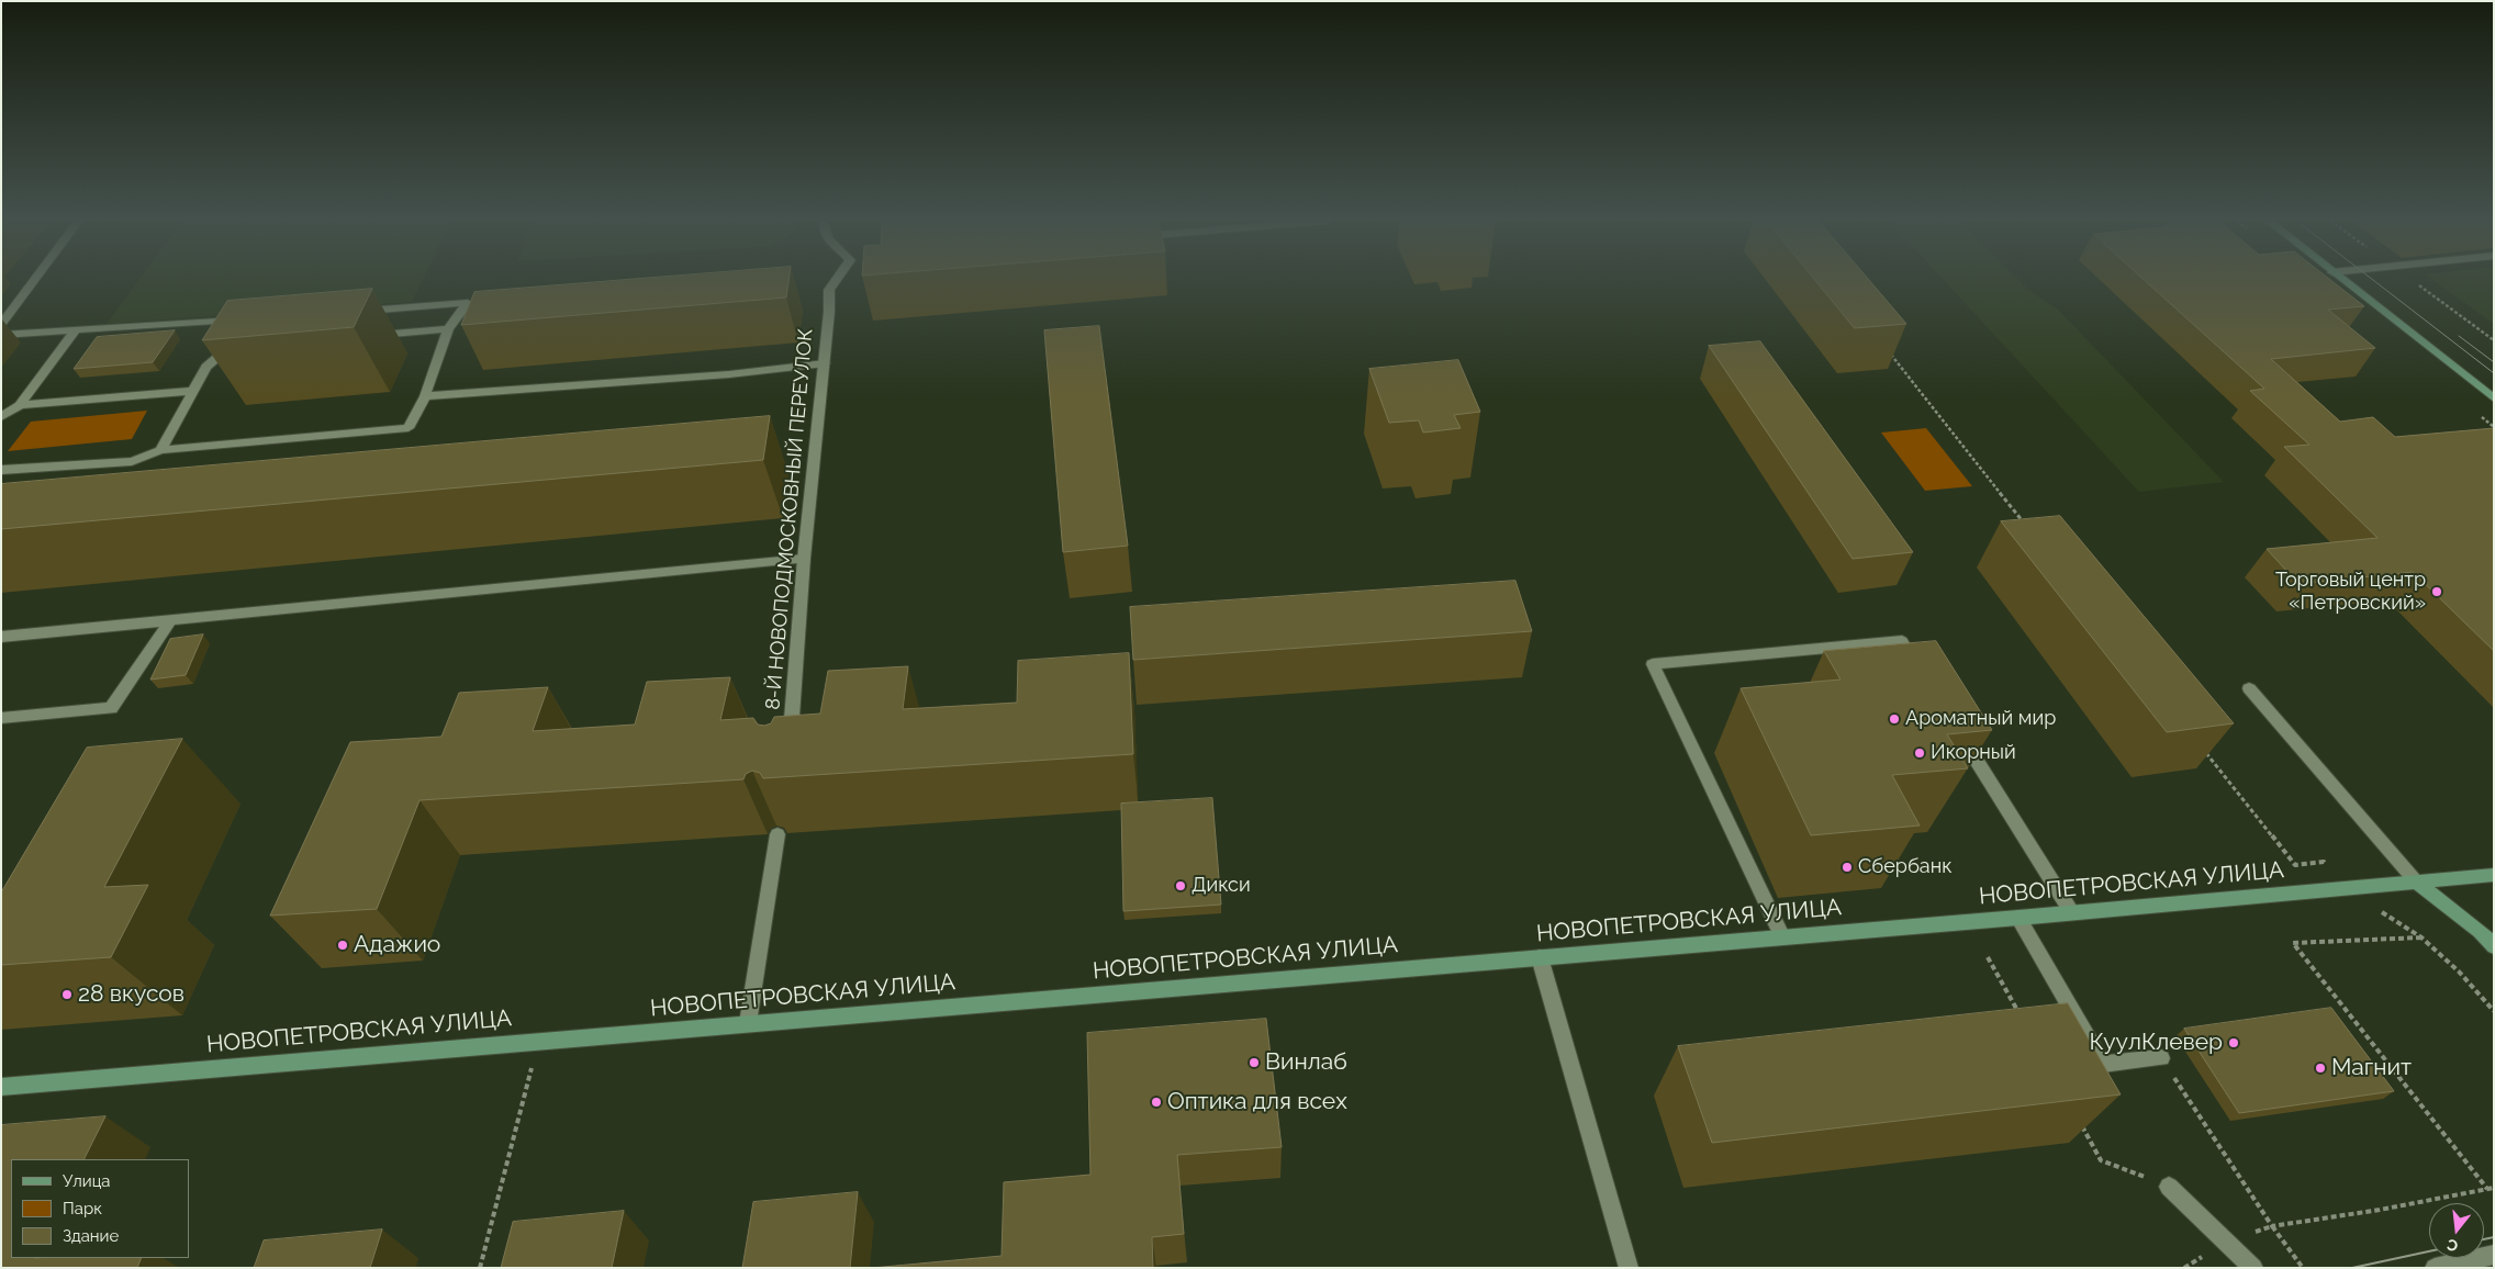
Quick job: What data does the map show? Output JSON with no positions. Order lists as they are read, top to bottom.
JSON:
{
  "streets": {
    "street": ["8-Й НОВОПОДМОСКОВНЫЙ ПЕРЕУЛОК", "НОВОПЕТРОВСКАЯ УЛИЦА"]
  },
  "places": [
    "Торговый центр «Петровский»",
    "Ароматный мир",
    "Икорный",
    "Сбербанк",
    "Дикси",
    "Адажио",
    "28 вкусов",
    "КуулКлевер",
    "Винлаб",
    "Магнит",
    "Оптика для всех"
  ],
  "legend": ["Улица", "Парк", "Здание"],
  "north": "bottom"
}
